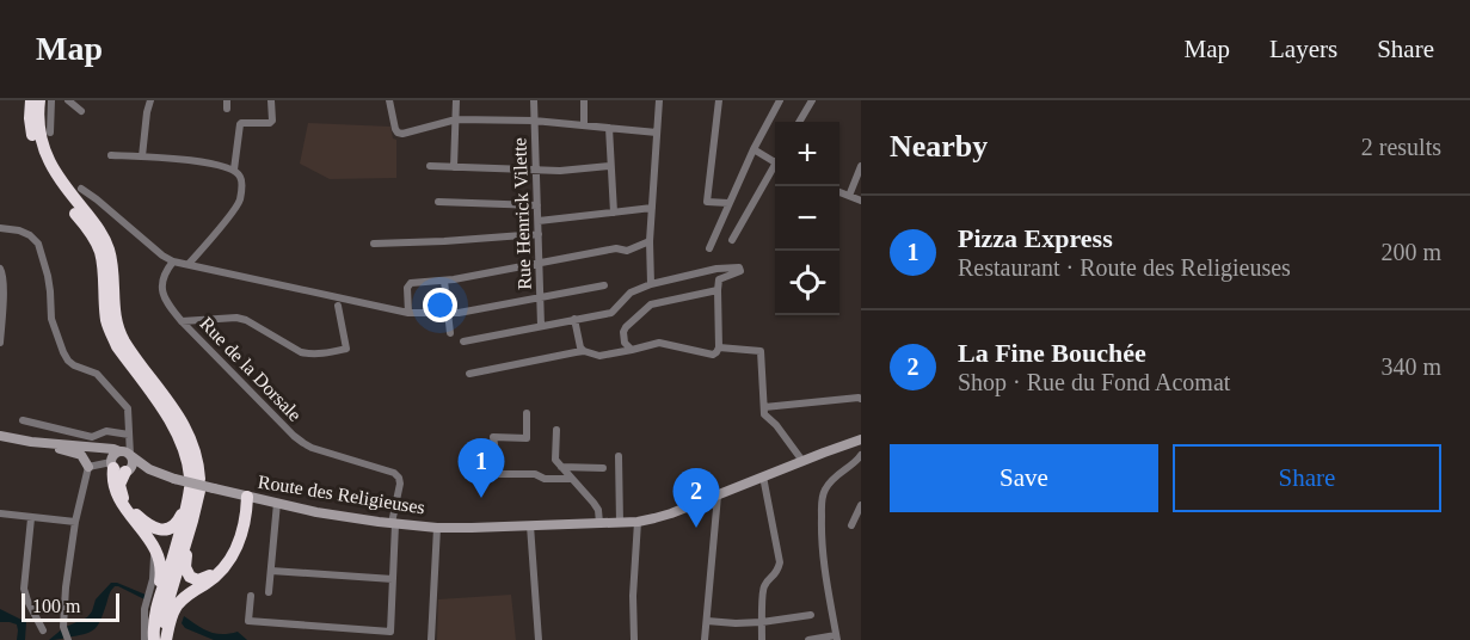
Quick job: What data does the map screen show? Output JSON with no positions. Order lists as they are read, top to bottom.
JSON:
{
  "streets": {
    "main road": ["Route des Religieuses"],
    "street": ["Rue Henrick Vilette", "Rue de la Dorsale"]
  },
  "crossings": [
    ["Rue de la Dorsale", "Route des Religieuses"]
  ],
  "scale_bar": "100 m",
  "page": {
    "header": "Map",
    "nav": ["Map", "Layers", "Share"],
    "heading": ["Nearby", "2 results"],
    "map_buttons": ["+", "−"],
    "list": [
      {
        "mark": "1",
        "name": "Pizza Express",
        "note": "Restaurant · Route des Religieuses",
        "value": "200 m"
      },
      {
        "mark": "2",
        "name": "La Fine Bouchée",
        "note": "Shop · Rue du Fond Acomat",
        "value": "340 m"
      }
    ],
    "buttons": ["Save", "Share"],
    "pins": ["1", "2"],
    "scale": "100 m"
  }
}
